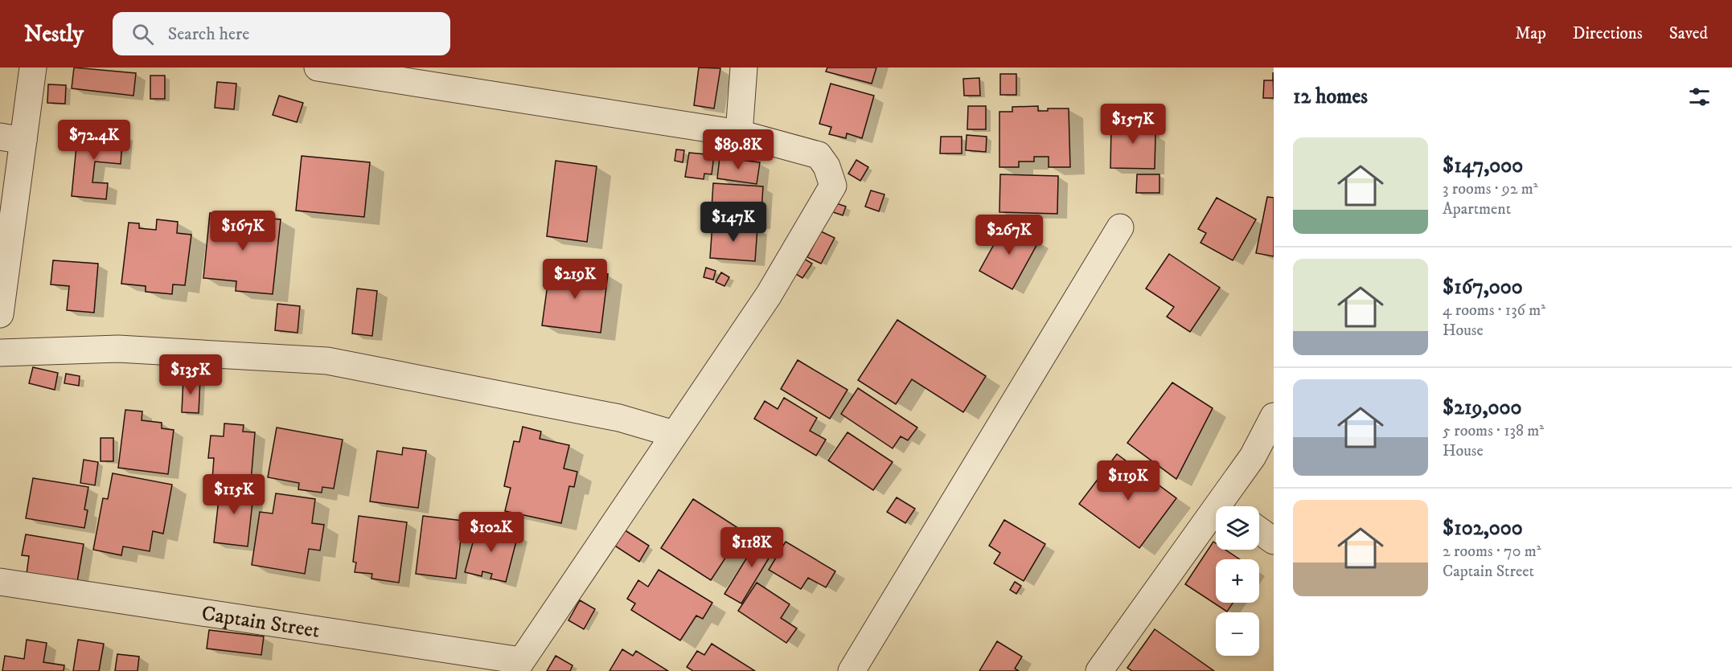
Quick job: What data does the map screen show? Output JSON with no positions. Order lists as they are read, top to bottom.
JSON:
{
  "streets": {
    "street": ["Captain Street"]
  },
  "page": {
    "header": "Nestly",
    "search": "Search here",
    "nav": ["Map", "Directions", "Saved"],
    "heading": "12 homes",
    "price": [
      "$157K",
      "$72.4K",
      "$89.8K",
      "$147K",
      "$167K",
      "$267K",
      "$219K",
      "$135K",
      "$119K",
      "$115K",
      "$102K",
      "$118K"
    ],
    "list": [
      {
        "name": "$147,000",
        "note": "3 rooms · 92 m² · Apartment"
      },
      {
        "name": "$167,000",
        "note": "4 rooms · 136 m² · House"
      },
      {
        "name": "$219,000",
        "note": "5 rooms · 138 m² · House"
      },
      {
        "name": "$102,000",
        "note": "2 rooms · 70 m² · Captain Street"
      }
    ],
    "map_buttons": ["+", "−"]
  }
}
